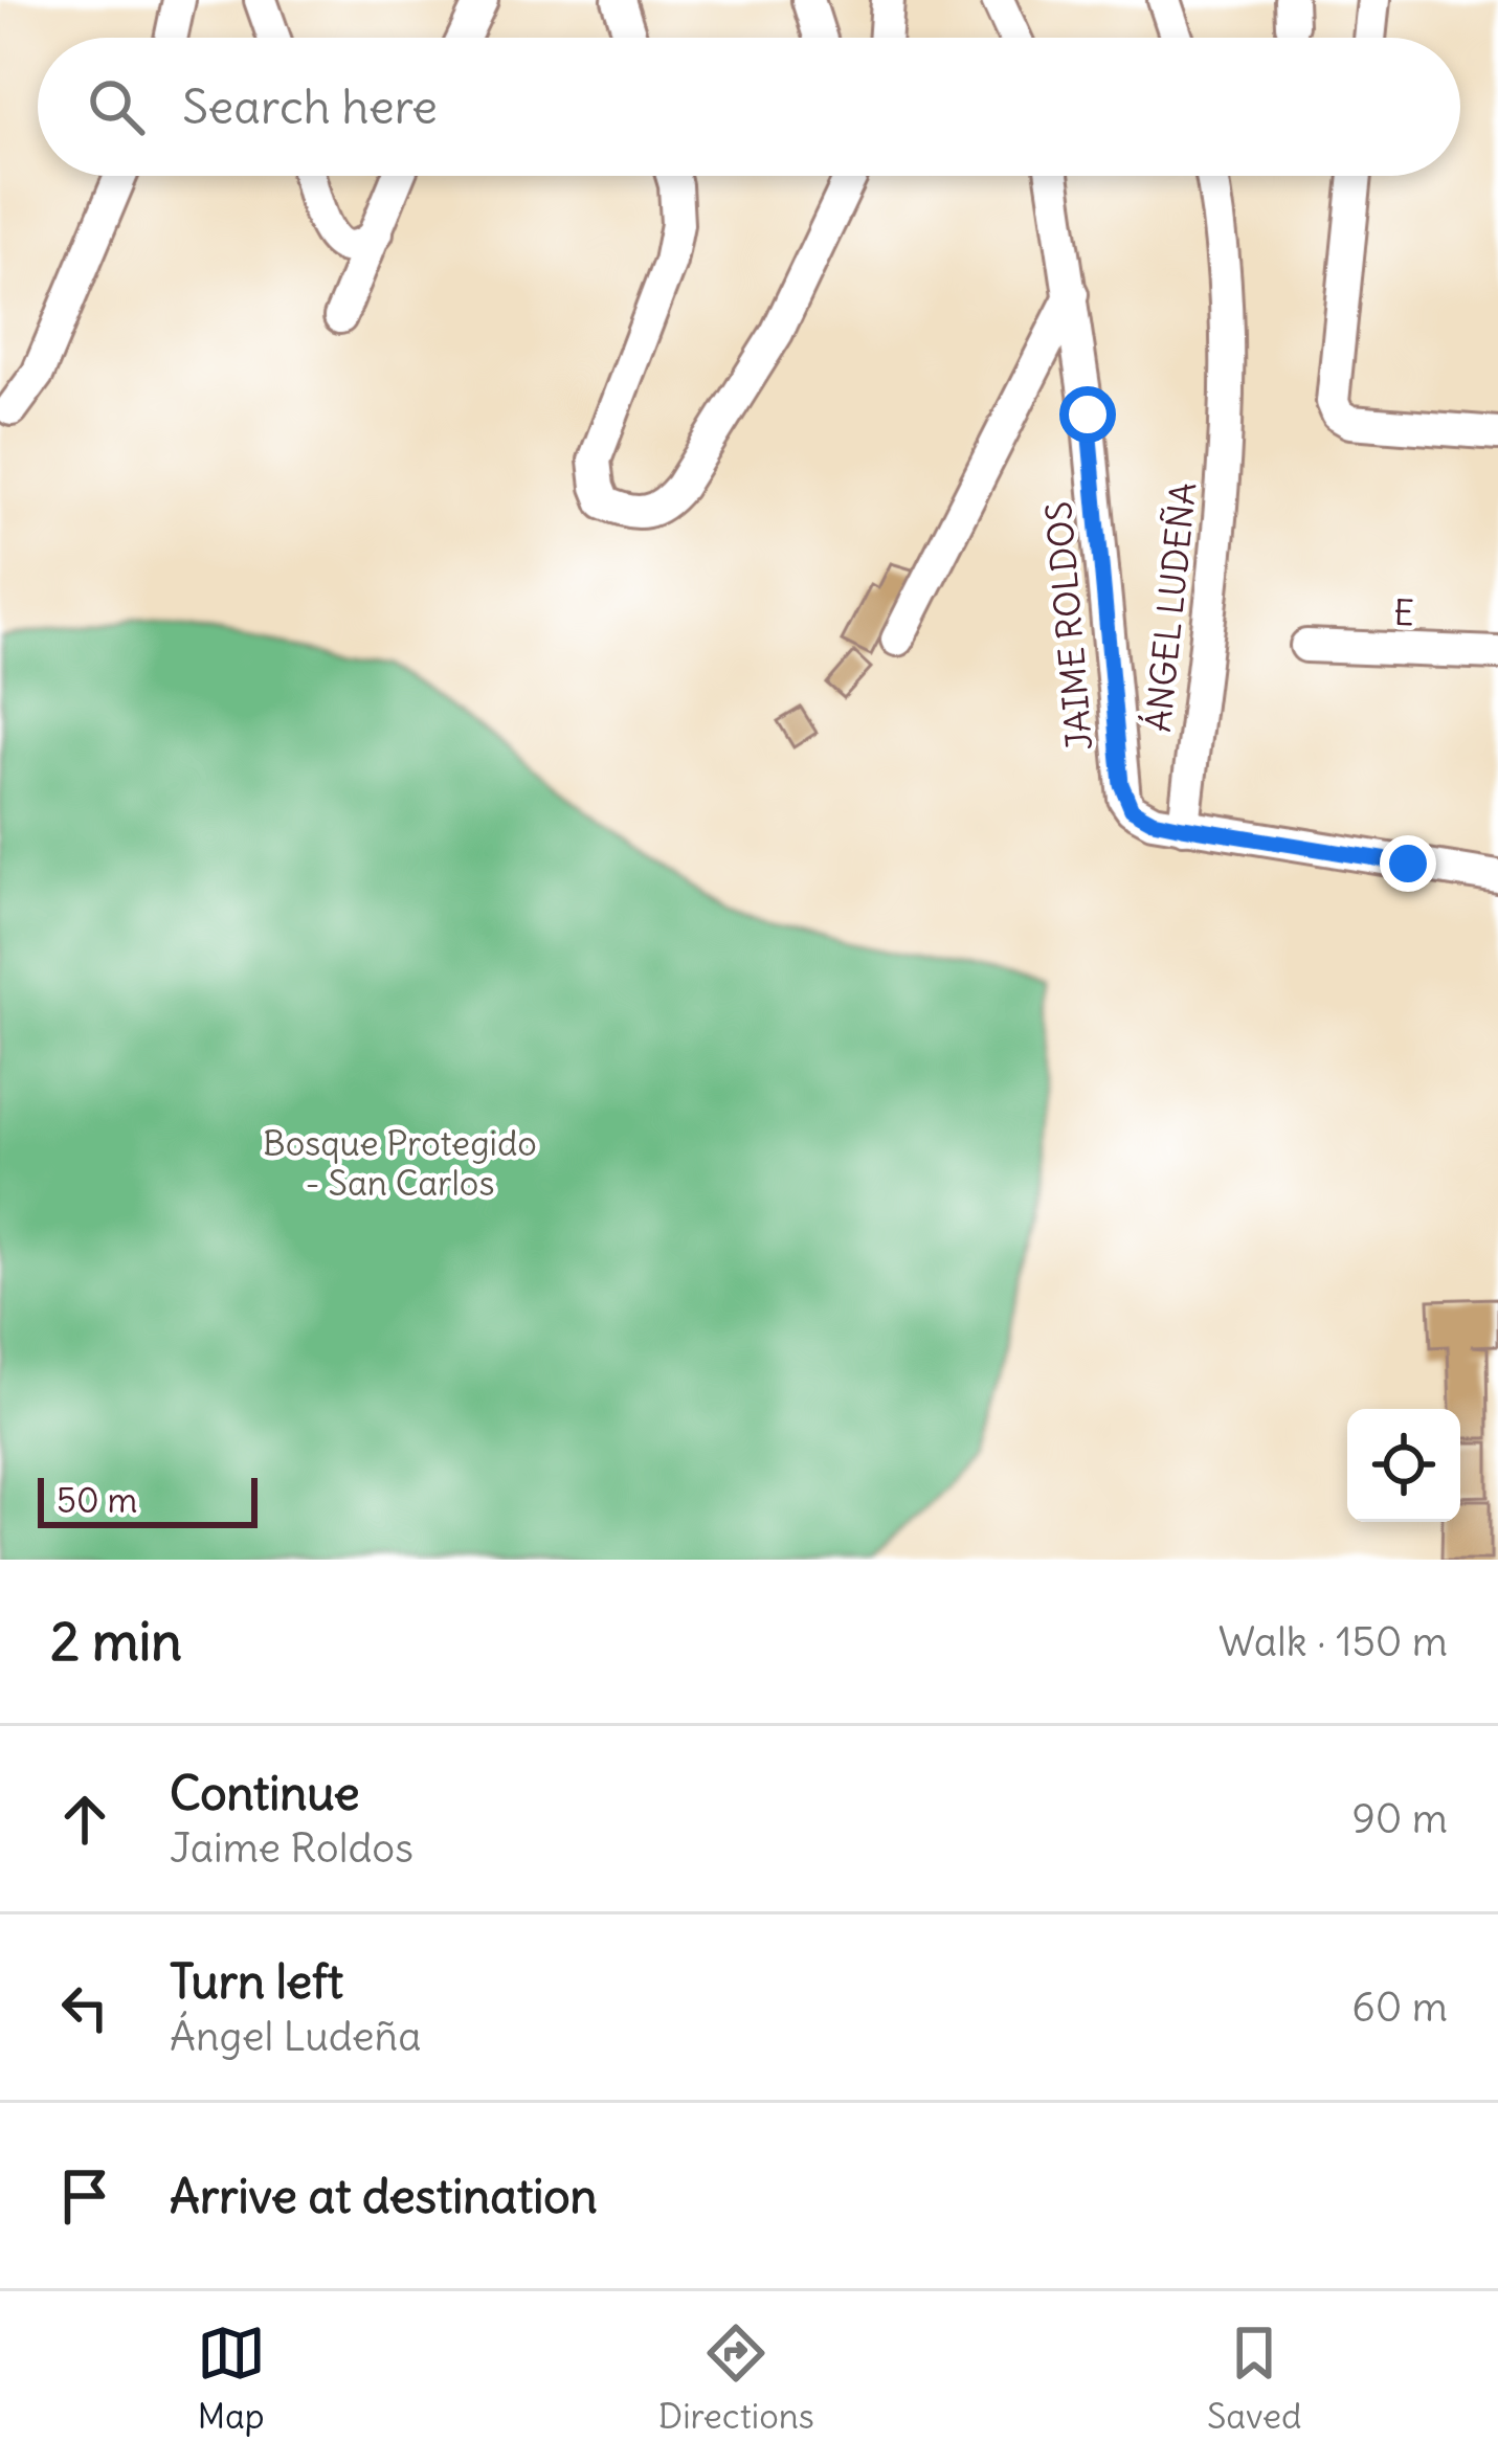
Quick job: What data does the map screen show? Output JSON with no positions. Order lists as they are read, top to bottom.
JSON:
{
  "streets": {
    "street": ["ÁNGEL LUDEÑA", "E", "JAIME ROLDOS"]
  },
  "crossings": [
    ["ÁNGEL LUDEÑA", "JAIME ROLDOS"]
  ],
  "parks": ["Bosque Protegido - San Carlos"],
  "scale_bar": "50 m",
  "page": {
    "search": "Search here",
    "scale": "50 m",
    "heading": ["2 min", "Walk · 150 m"],
    "list": [
      ["Continue", "Jaime Roldos", "90 m"],
      ["Turn left", "Ángel Ludeña", "60 m"],
      "Arrive at destination"
    ],
    "nav": ["Map", "Directions", "Saved"]
  }
}
